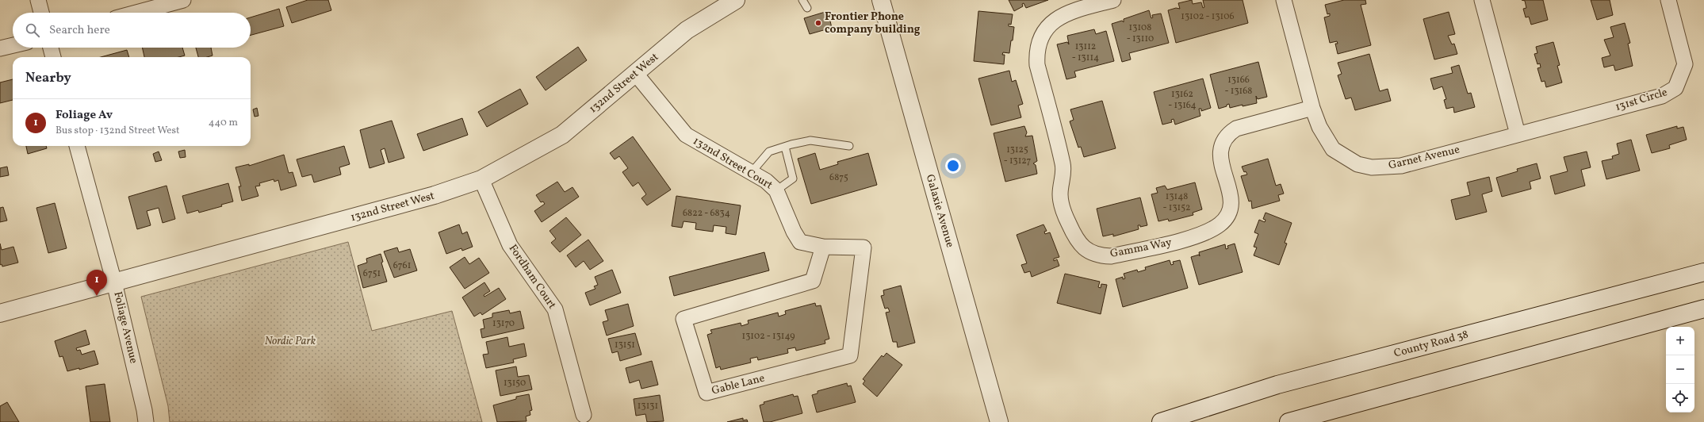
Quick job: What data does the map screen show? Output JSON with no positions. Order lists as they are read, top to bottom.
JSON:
{
  "streets": {
    "street": [
      "132nd Street West",
      "131st Circle",
      "Garnet Avenue",
      "132nd Street Court",
      "Galaxie Avenue",
      "Gamma Way",
      "Fordham Court",
      "Foliage Avenue",
      "County Road 38",
      "Gable Lane"
    ]
  },
  "crossings": [
    ["132nd Street West", "132nd Street Court"],
    ["132nd Street West", "Fordham Court"],
    ["132nd Street West", "Foliage Avenue"],
    ["131st Circle", "Garnet Avenue"],
    ["Garnet Avenue", "Gamma Way"],
    ["132nd Street Court", "Gable Lane"]
  ],
  "parks": ["Nordic Park"],
  "places": ["Frontier Phone company building"],
  "house_numbers": [
    "13102 - 13106",
    "13108 - 13110",
    "13112 - 13114",
    "13166 - 13168",
    "13162 - 13164",
    "13125 - 13127",
    "6875",
    "13148 - 13152",
    "6822 - 6834",
    "6761",
    "6751",
    "13170",
    "13102 - 13149",
    "13151",
    "13150",
    "13131"
  ],
  "page": {
    "search": "Search here",
    "heading": "Nearby",
    "list": [
      {
        "mark": "1",
        "name": "Foliage Av",
        "note": "Bus stop · 132nd Street West",
        "value": "440 m"
      }
    ],
    "pins": "1",
    "map_buttons": ["+", "−"]
  }
}
